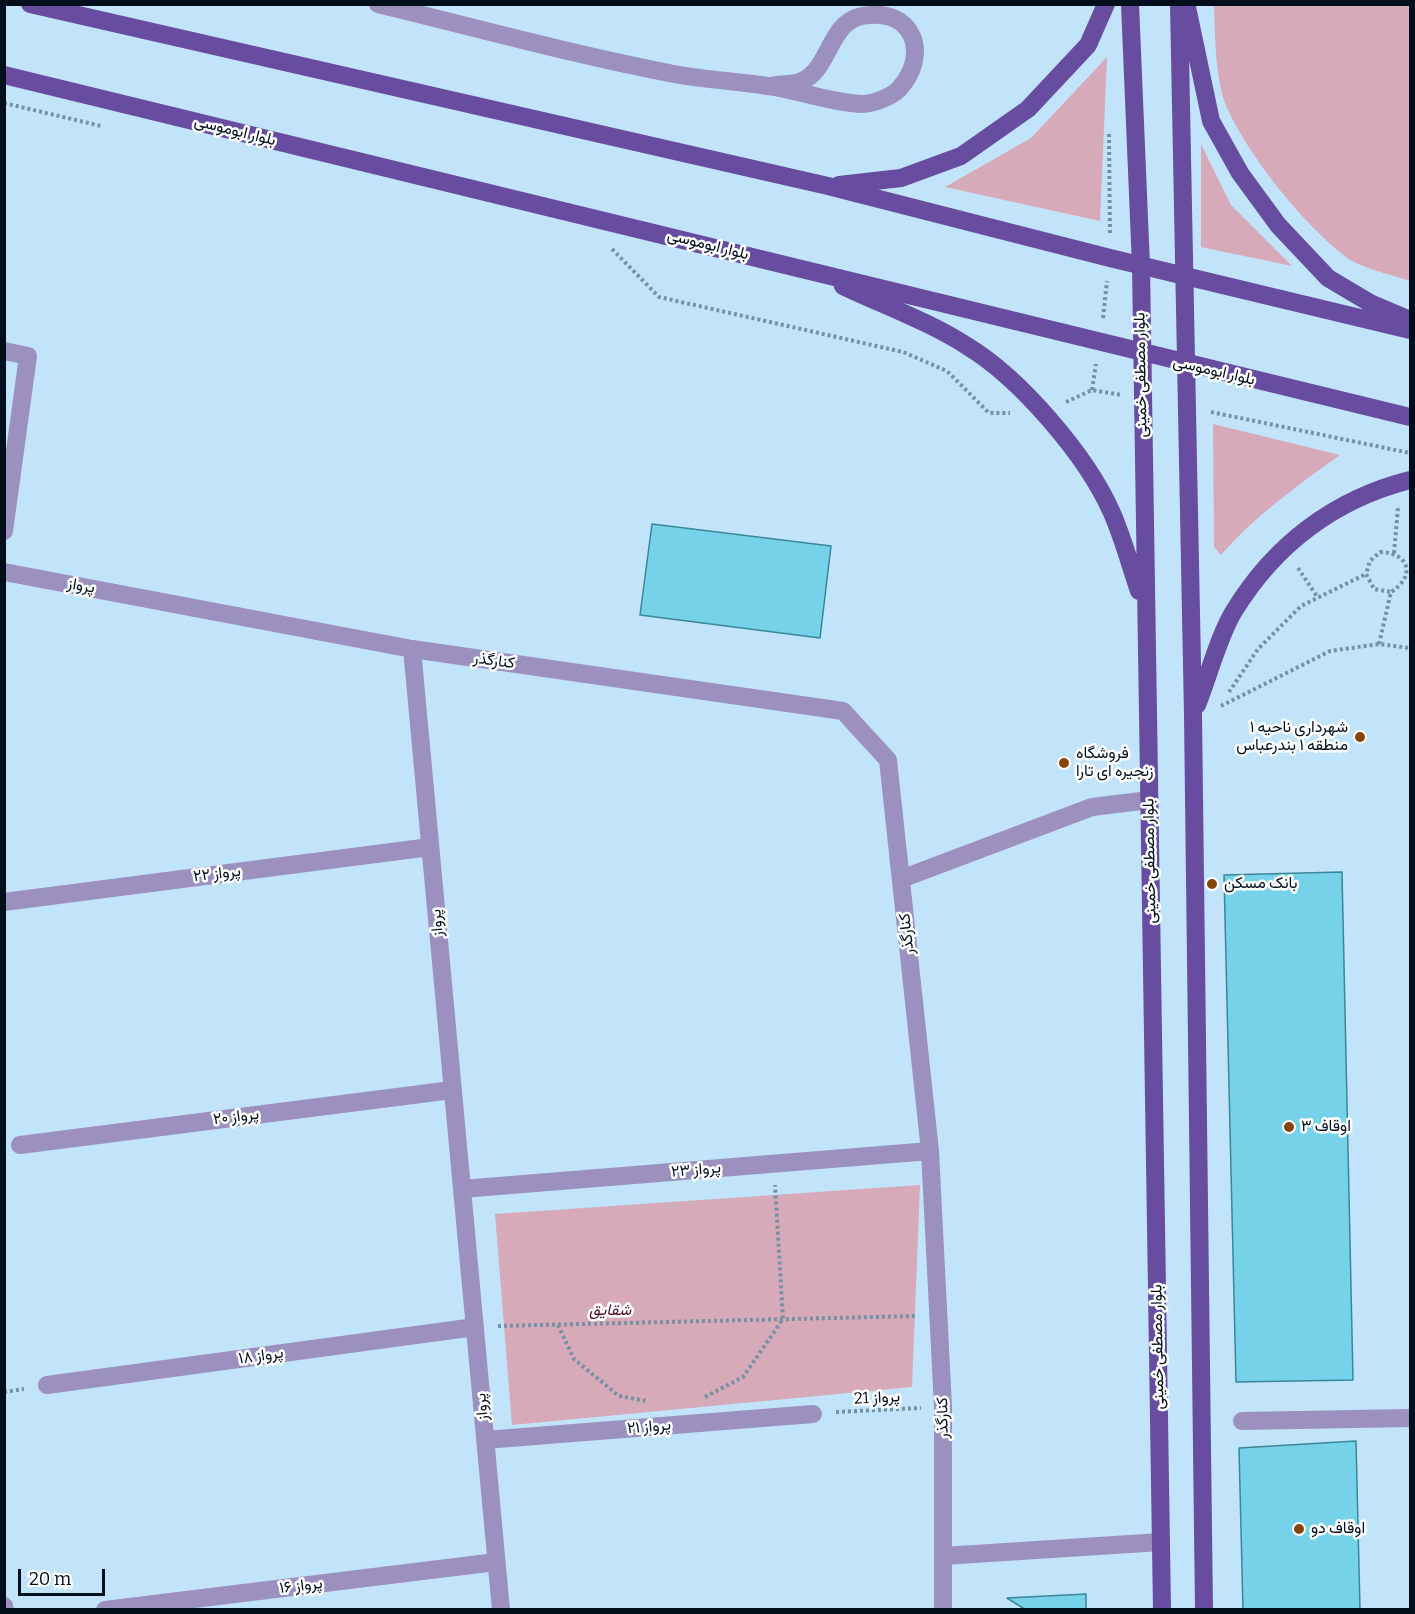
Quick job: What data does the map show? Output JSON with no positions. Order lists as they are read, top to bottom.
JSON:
{
  "streets": {
    "main road": ["بلوار ابوموسی", "بلوار مصطفی خمینی"],
    "street": [
      "پرواز",
      "کنارگذر",
      "پرواز ۲۲",
      "پرواز ۲۰",
      "پرواز ۲۳",
      "پرواز ۱۸",
      "پرواز ۲۱",
      "پرواز ۱۶"
    ],
    "path": ["پرواز 21"]
  },
  "crossings": [
    ["بلوار ابوموسی", "بلوار مصطفی خمینی"],
    ["پرواز", "کنارگذر"],
    ["پرواز", "پرواز ۲۲"],
    ["پرواز", "پرواز ۲۰"],
    ["پرواز", "پرواز ۲۳"],
    ["پرواز", "پرواز ۱۸"],
    ["پرواز", "پرواز ۲۱"],
    ["پرواز", "پرواز ۱۶"],
    ["کنارگذر", "پرواز ۲۳"],
    ["کنارگذر", "پرواز 21"],
    ["پرواز 21", "پرواز ۲۱"]
  ],
  "parks": ["شقایق"],
  "places": [
    "شهرداری ناحیه ۱ منطقه ۱ بندرعباس",
    "فروشگاه زنجیره ای تارا",
    "بانک مسکن",
    "اوقاف ۳",
    "اوقاف دو"
  ],
  "scale_bar": "20 m"
}
